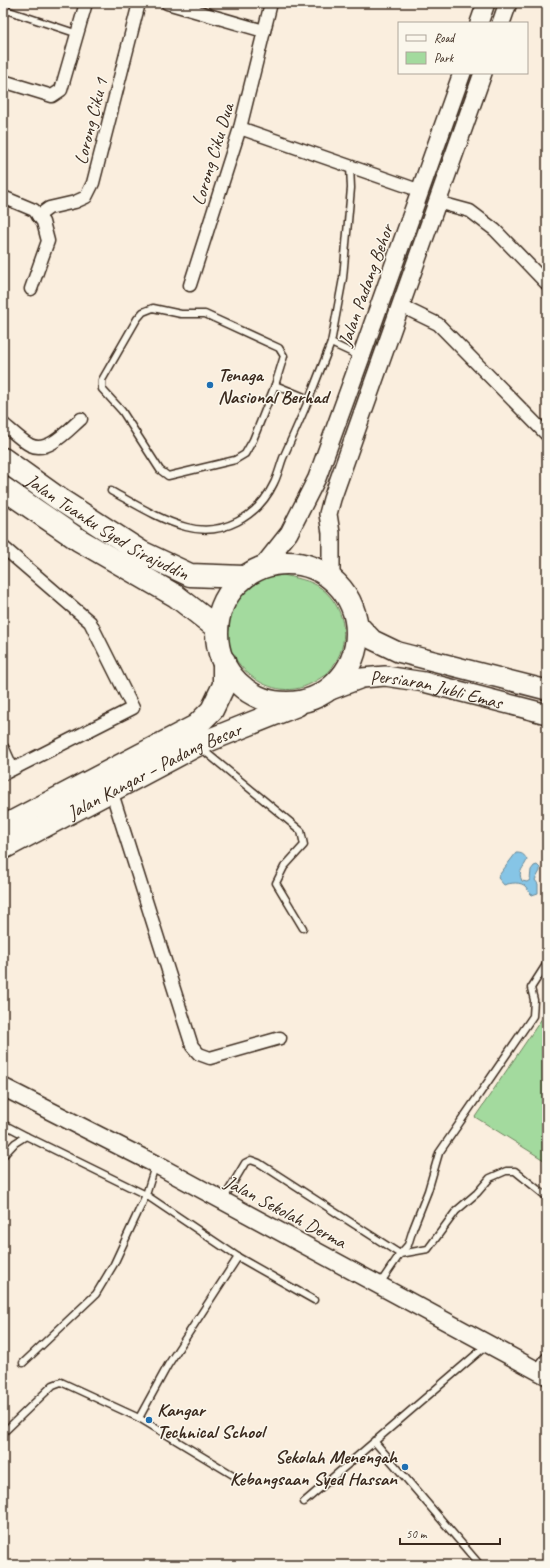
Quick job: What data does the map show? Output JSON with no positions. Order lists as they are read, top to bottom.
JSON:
{
  "streets": {
    "highway": ["Jalan Tuanku Syed Sirajuddin", "Jalan Kangar – Padang Besar"],
    "main road": ["Jalan Padang Behor", "Persiaran Jubli Emas", "Jalan Sekolah Derma"],
    "street": ["Lorong Ciku 1", "Lorong Ciku Dua"]
  },
  "crossings": [
    ["Jalan Padang Behor", "Jalan Tuanku Syed Sirajuddin"],
    ["Jalan Padang Behor", "Persiaran Jubli Emas"],
    ["Jalan Padang Behor", "Jalan Kangar – Padang Besar"],
    ["Jalan Tuanku Syed Sirajuddin", "Persiaran Jubli Emas"],
    ["Jalan Tuanku Syed Sirajuddin", "Jalan Kangar – Padang Besar"],
    ["Persiaran Jubli Emas", "Jalan Kangar – Padang Besar"]
  ],
  "places": ["Tenaga Nasional Berhad", "Kangar Technical School", "Sekolah Menengah Kebangsaan Syed Hassan"],
  "legend": ["Road", "Park"],
  "scale_bar": "50 m"
}
